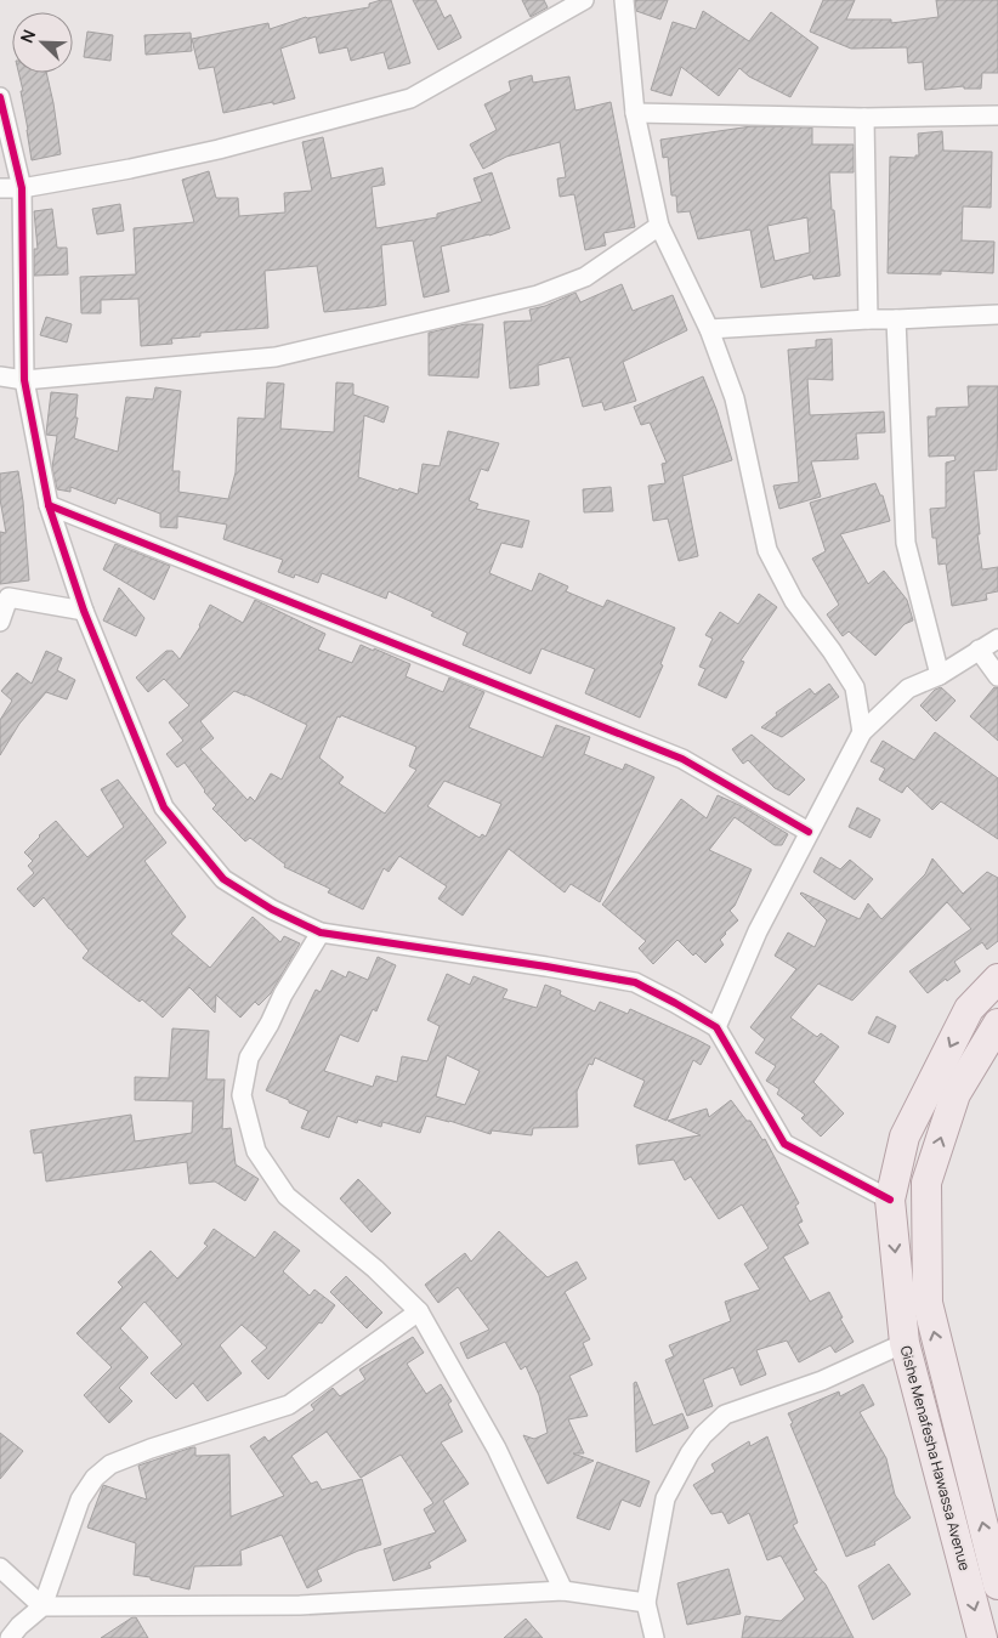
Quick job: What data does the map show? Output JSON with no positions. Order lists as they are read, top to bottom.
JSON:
{
  "streets": {
    "main road": ["Gishe Menafesha Hawassa Avenue"]
  },
  "north": "top left"
}
